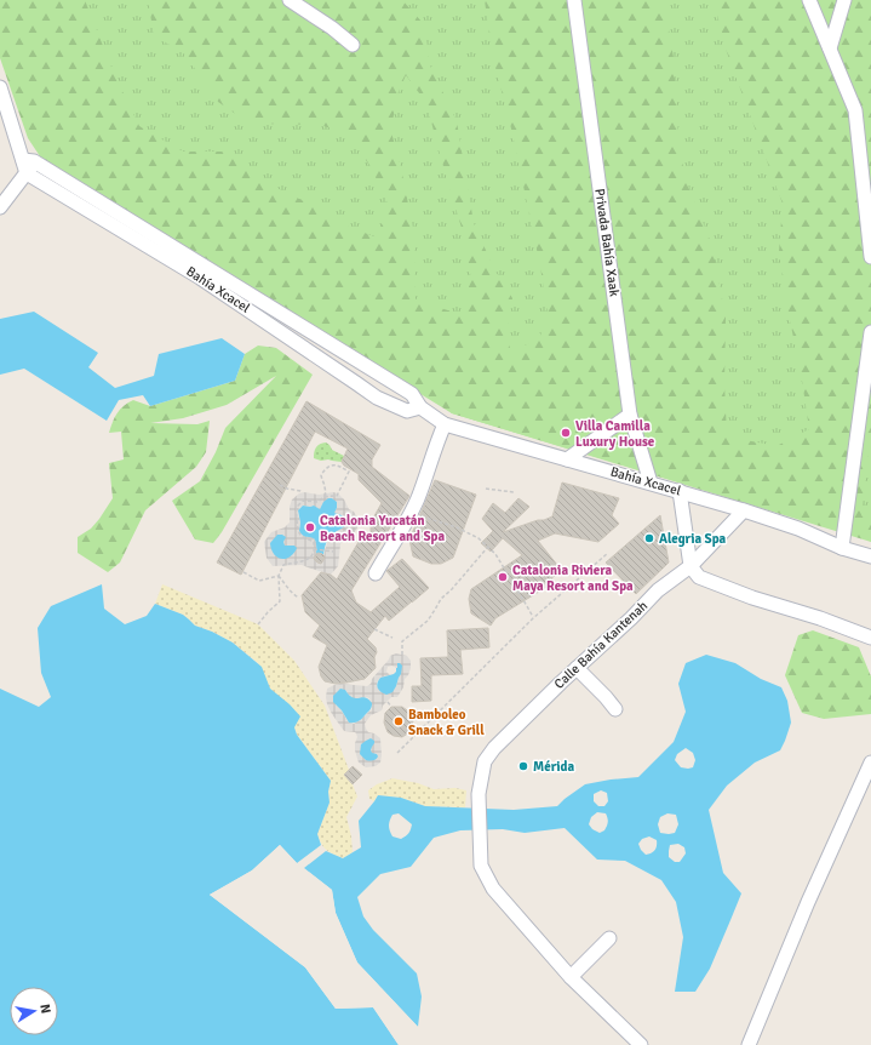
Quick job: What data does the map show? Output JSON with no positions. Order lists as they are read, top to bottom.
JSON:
{
  "streets": {
    "street": ["Privada Bahía Xaak", "Bahía Xcacel", "Calle Bahía Kantenah"]
  },
  "crossings": [
    ["Privada Bahía Xaak", "Bahía Xcacel"],
    ["Bahía Xcacel", "Calle Bahía Kantenah"]
  ],
  "places": [
    "Villa Camilla Luxury House",
    "Catalonia Yucatán Beach Resort and Spa",
    "Alegria Spa",
    "Catalonia Riviera Maya Resort and Spa",
    "Bamboleo Snack & Grill",
    "Mérida"
  ],
  "north": "right"
}
